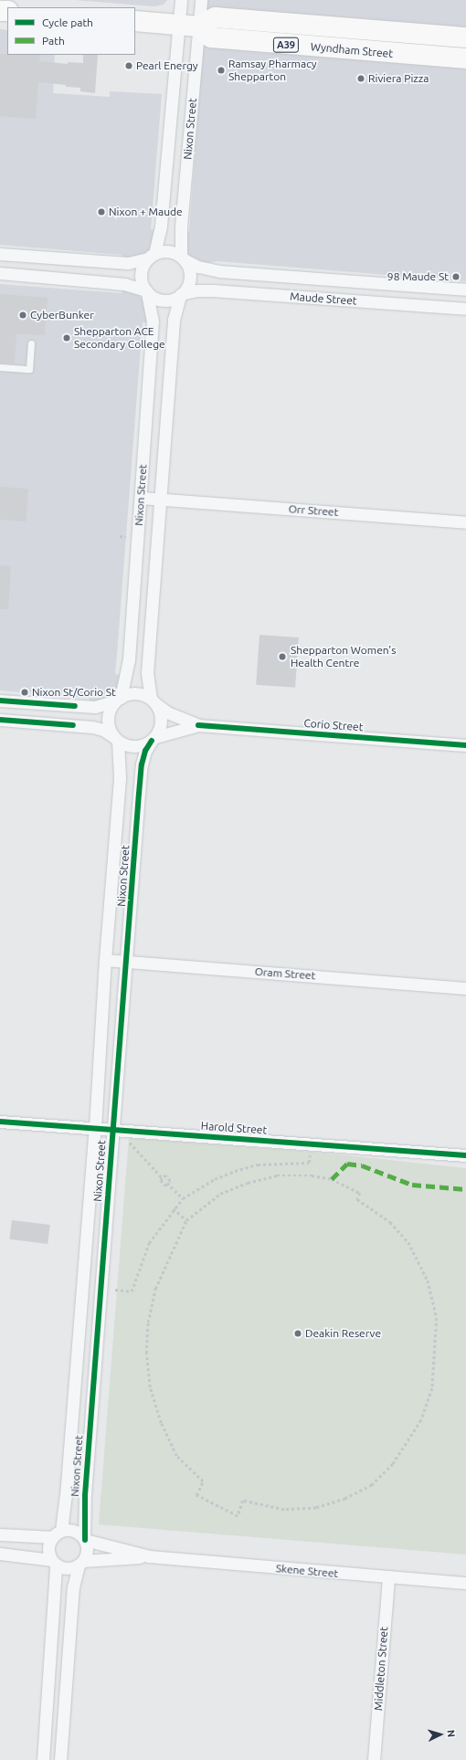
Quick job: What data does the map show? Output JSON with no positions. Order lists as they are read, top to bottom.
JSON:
{
  "streets": {
    "highway": ["A39", "Wyndham Street"],
    "street": [
      "Nixon Street",
      "Maude Street",
      "Orr Street",
      "Corio Street",
      "Oram Street",
      "Harold Street",
      "Skene Street",
      "Middleton Street"
    ]
  },
  "crossings": [
    ["Wyndham Street", "Nixon Street"],
    ["Nixon Street", "Maude Street"],
    ["Nixon Street", "Orr Street"],
    ["Nixon Street", "Corio Street"],
    ["Nixon Street", "Oram Street"],
    ["Nixon Street", "Harold Street"],
    ["Nixon Street", "Skene Street"],
    ["Skene Street", "Middleton Street"]
  ],
  "places": [
    "Pearl Energy",
    "Ramsay Pharmacy Shepparton",
    "Riviera Pizza",
    "Nixon + Maude",
    "98 Maude St",
    "CyberBunker",
    "Shepparton ACE Secondary College",
    "Shepparton Women's Health Centre",
    "Nixon St/Corio St",
    "Deakin Reserve"
  ],
  "legend": ["Cycle path", "Path"],
  "north": "right"
}
